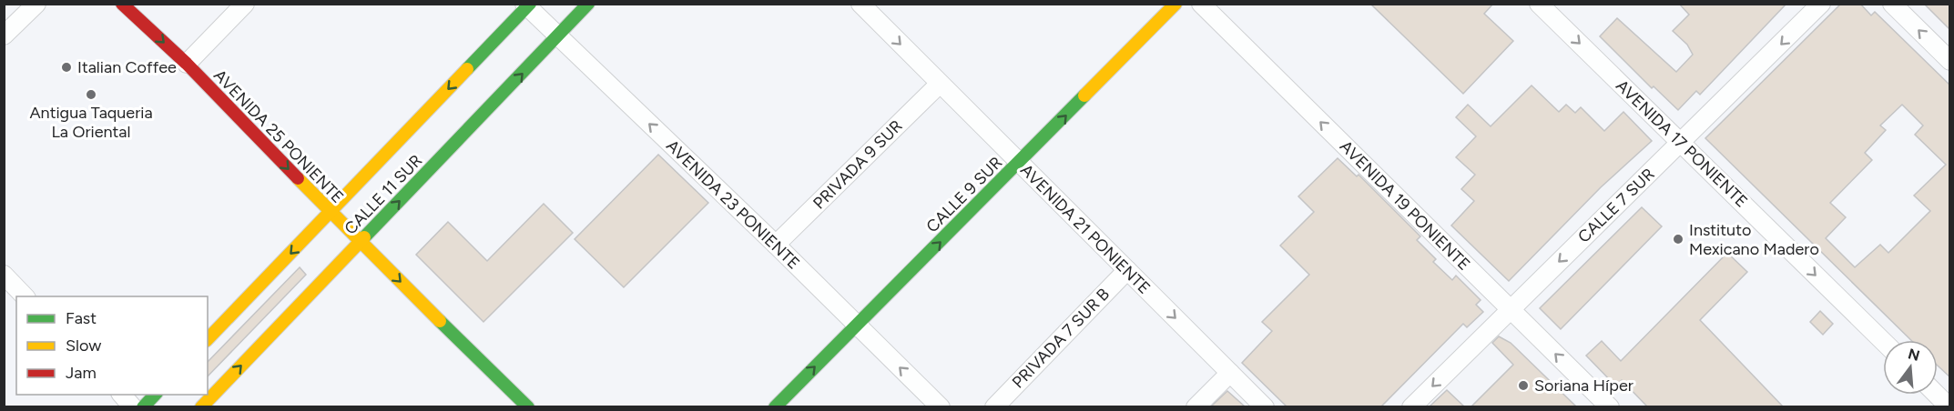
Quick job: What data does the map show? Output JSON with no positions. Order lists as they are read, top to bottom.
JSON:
{
  "streets": {
    "main road": ["AVENIDA 25 PONIENTE", "CALLE 11 SUR", "CALLE 9 SUR"],
    "street": [
      "AVENIDA 17 PONIENTE",
      "PRIVADA 9 SUR",
      "AVENIDA 23 PONIENTE",
      "AVENIDA 19 PONIENTE",
      "CALLE 7 SUR",
      "AVENIDA 21 PONIENTE",
      "PRIVADA 7 SUR B"
    ]
  },
  "crossings": [
    ["AVENIDA 25 PONIENTE", "CALLE 11 SUR"],
    ["AVENIDA 17 PONIENTE", "CALLE 7 SUR"],
    ["PRIVADA 9 SUR", "AVENIDA 23 PONIENTE"],
    ["PRIVADA 9 SUR", "AVENIDA 21 PONIENTE"],
    ["CALLE 11 SUR", "AVENIDA 23 PONIENTE"],
    ["CALLE 9 SUR", "AVENIDA 23 PONIENTE"],
    ["CALLE 9 SUR", "AVENIDA 21 PONIENTE"],
    ["AVENIDA 19 PONIENTE", "CALLE 7 SUR"],
    ["AVENIDA 21 PONIENTE", "PRIVADA 7 SUR B"]
  ],
  "one_way": [
    "AVENIDA 25 PONIENTE",
    "AVENIDA 17 PONIENTE",
    "CALLE 9 SUR",
    "AVENIDA 23 PONIENTE",
    "AVENIDA 19 PONIENTE",
    "CALLE 7 SUR",
    "AVENIDA 21 PONIENTE"
  ],
  "places": [
    "Italian Coffee",
    "Antigua Taqueria La Oriental",
    "Instituto Mexicano Madero",
    "Soriana Híper"
  ],
  "legend": ["Fast", "Slow", "Jam"],
  "north": "top"
}
